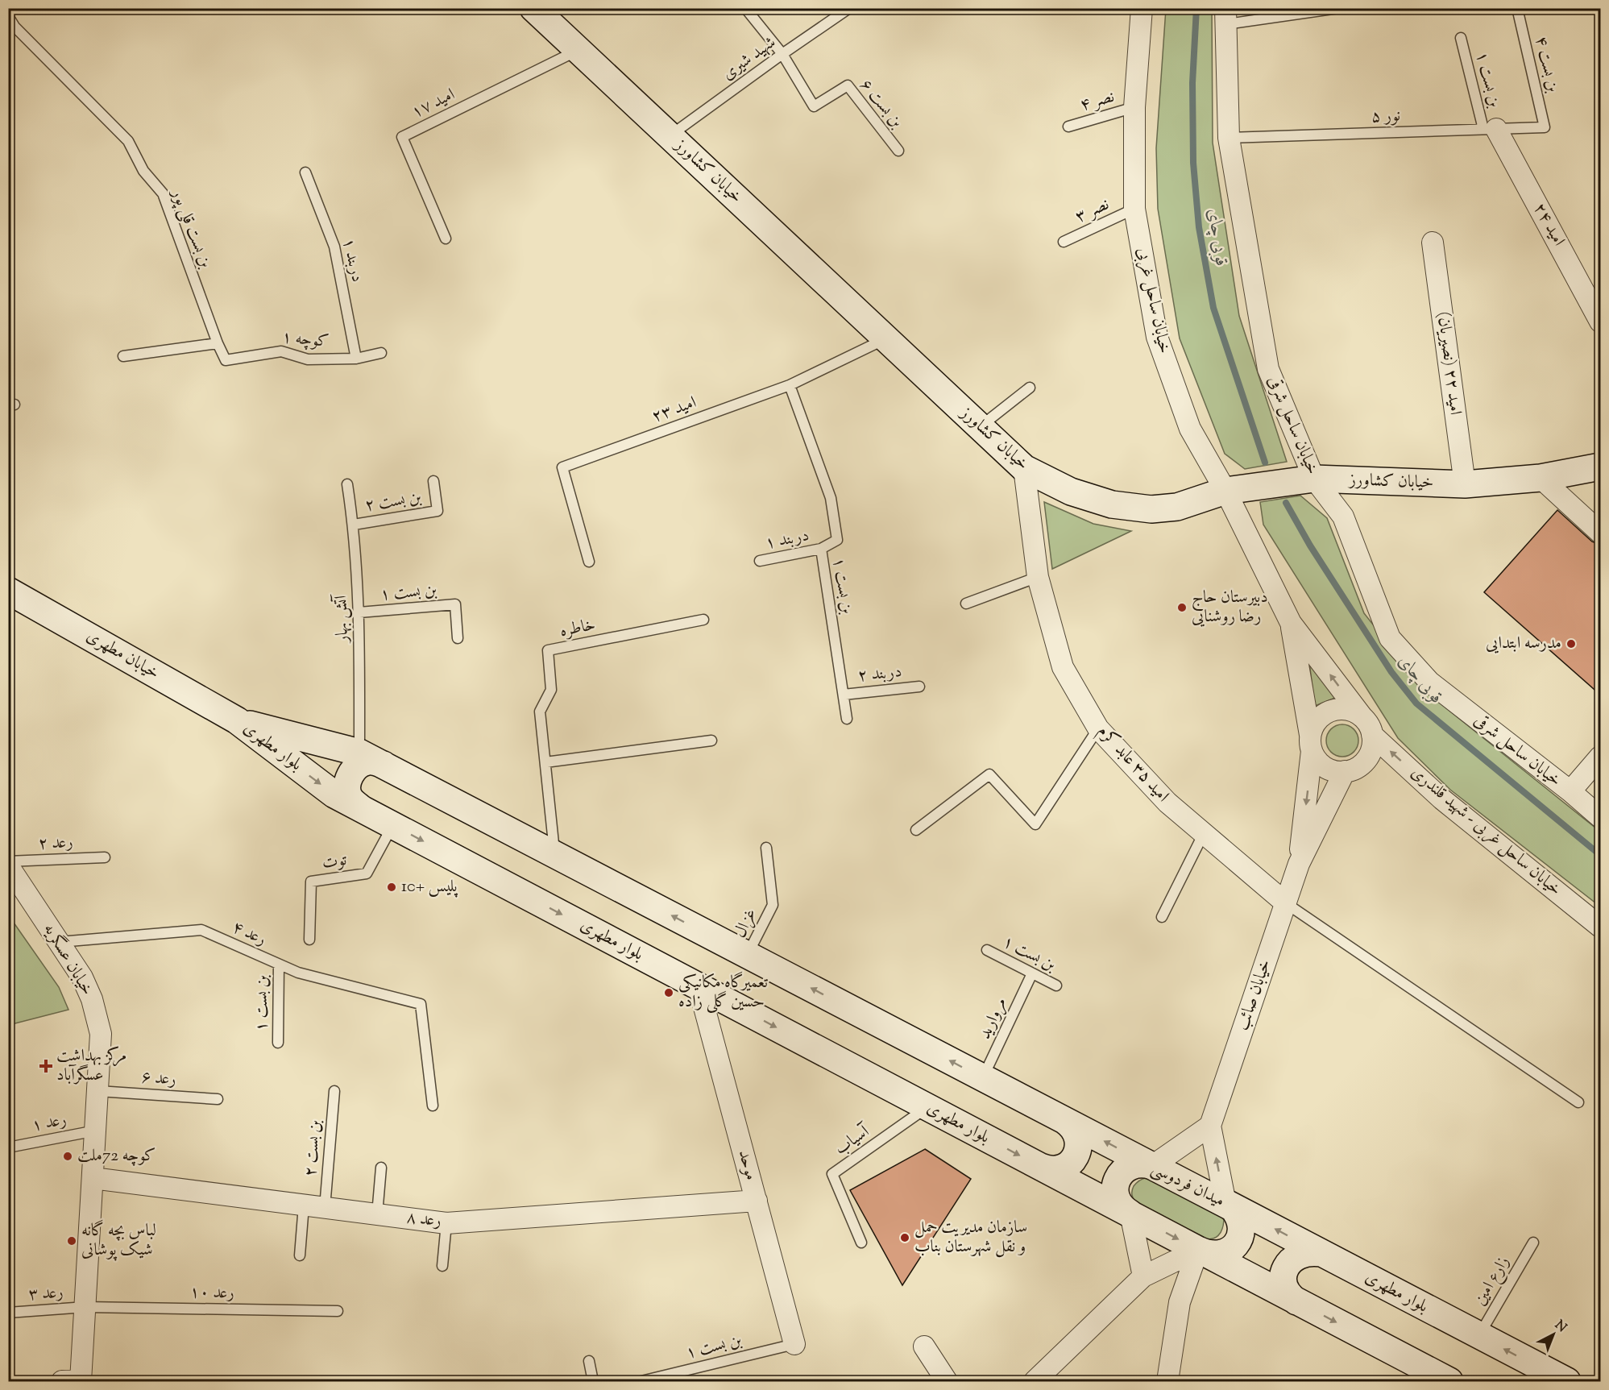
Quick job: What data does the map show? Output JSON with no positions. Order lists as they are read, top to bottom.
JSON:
{
  "streets": {
    "main road": [
      "خیابان کشاورز",
      "خیابان مطهری",
      "بلوار مطهری",
      "میدان فردوسی"
    ],
    "street": [
      "امید ۲۴",
      "خیابان ساحل غربی",
      "امید ۲۲ (نصیریان)",
      "خیابان ساحل شرقی",
      "امید ۳۵ عابد کرم",
      "خیابان ساحل غربی - شهید قلندری",
      "خیابان عسگریه",
      "خیابان صائب",
      "موحد",
      "رعد ۸"
    ],
    "lane": [
      "شهید شیری",
      "بن بست ۴",
      "بن بست ۱",
      "نصر ۴",
      "امید ۱۷",
      "بن بست ۶",
      "نور ۵",
      "نصر ۳",
      "بن بست قلی پور",
      "دربند ۱",
      "کوچه ۱",
      "امید ۲۳",
      "بن بست ۲",
      "آتش بهار",
      "خاطره",
      "دربند ۲",
      "رعد ۲",
      "توت",
      "غزال",
      "رعد ۴",
      "مروارید",
      "رعد ۶",
      "رعد ۱",
      "آسیاب",
      "زارع امین",
      "رعد ۱۰",
      "رعد ۳"
    ]
  },
  "crossings": [
    ["شهید شیری", "بن بست ۶"],
    ["شهید شیری", "خیابان کشاورز"],
    ["بن بست ۴", "نور ۵"],
    ["بن بست ۱", "نور ۵"],
    ["بن بست ۱", "امید ۲۴"],
    ["بن بست ۱", "دربند ۱"],
    ["بن بست ۱", "امید ۲۳"],
    ["بن بست ۱", "آتش بهار"],
    ["بن بست ۱", "دربند ۲"],
    ["بن بست ۱", "رعد ۴"],
    ["بن بست ۱", "مروارید"],
    ["بن بست ۱", "موحد"],
    ["نصر ۴", "خیابان ساحل غربی"],
    ["امید ۱۷", "خیابان کشاورز"],
    ["نور ۵", "امید ۲۴"],
    ["نور ۵", "خیابان ساحل شرقی"],
    ["خیابان کشاورز", "خیابان ساحل غربی"],
    ["خیابان کشاورز", "امید ۲۲ (نصیریان)"],
    ["خیابان کشاورز", "امید ۲۳"],
    ["خیابان کشاورز", "خیابان ساحل شرقی"],
    ["خیابان کشاورز", "امید ۳۵ عابد کرم"],
    ["نصر ۳", "خیابان ساحل غربی"],
    ["بن بست قلی پور", "کوچه ۱"],
    ["دربند ۱", "کوچه ۱"],
    ["خیابان ساحل غربی", "خیابان ساحل غربی - شهید قلندری"],
    ["خیابان ساحل غربی", "خیابان صائب"],
    ["بن بست ۲", "آتش بهار"],
    ["بن بست ۲", "رعد ۸"],
    ["آتش بهار", "بلوار مطهری"],
    ["خاطره", "بلوار مطهری"],
    ["خیابان مطهری", "بلوار مطهری"],
    ["بلوار مطهری", "توت"],
    ["بلوار مطهری", "غزال"],
    ["بلوار مطهری", "مروارید"],
    ["بلوار مطهری", "آسیاب"],
    ["بلوار مطهری", "موحد"],
    ["بلوار مطهری", "میدان فردوسی"],
    ["بلوار مطهری", "زارع امین"],
    ["امید ۳۵ عابد کرم", "خیابان صائب"],
    ["خیابان ساحل غربی - شهید قلندری", "خیابان صائب"],
    ["رعد ۲", "خیابان عسگریه"],
    ["رعد ۴", "خیابان عسگریه"],
    ["خیابان عسگریه", "رعد ۶"],
    ["خیابان عسگریه", "رعد ۱"],
    ["خیابان عسگریه", "رعد ۸"],
    ["خیابان عسگریه", "رعد ۱۰"],
    ["خیابان عسگریه", "رعد ۳"],
    ["موحد", "رعد ۸"],
    ["رعد ۱۰", "رعد ۳"]
  ],
  "one_way": ["خیابان ساحل غربی - شهید قلندری"],
  "water": ["قوبی چای"],
  "places": {
    "other": [
      "دبیرستان حاج رضا روشنایی",
      "مدرسه ابتدایی",
      "پلیس +10",
      "تعمیرگاه مکانیکی حسین گلی زاده",
      "کوچه 72ملت",
      "سازمان مدیریت حمل و نقل شهرستان بناب",
      "لباس بچه گانه شیک پوشانی"
    ],
    "health": ["مرکز بهداشت عسگرآباد"]
  },
  "north": "top right"
}
